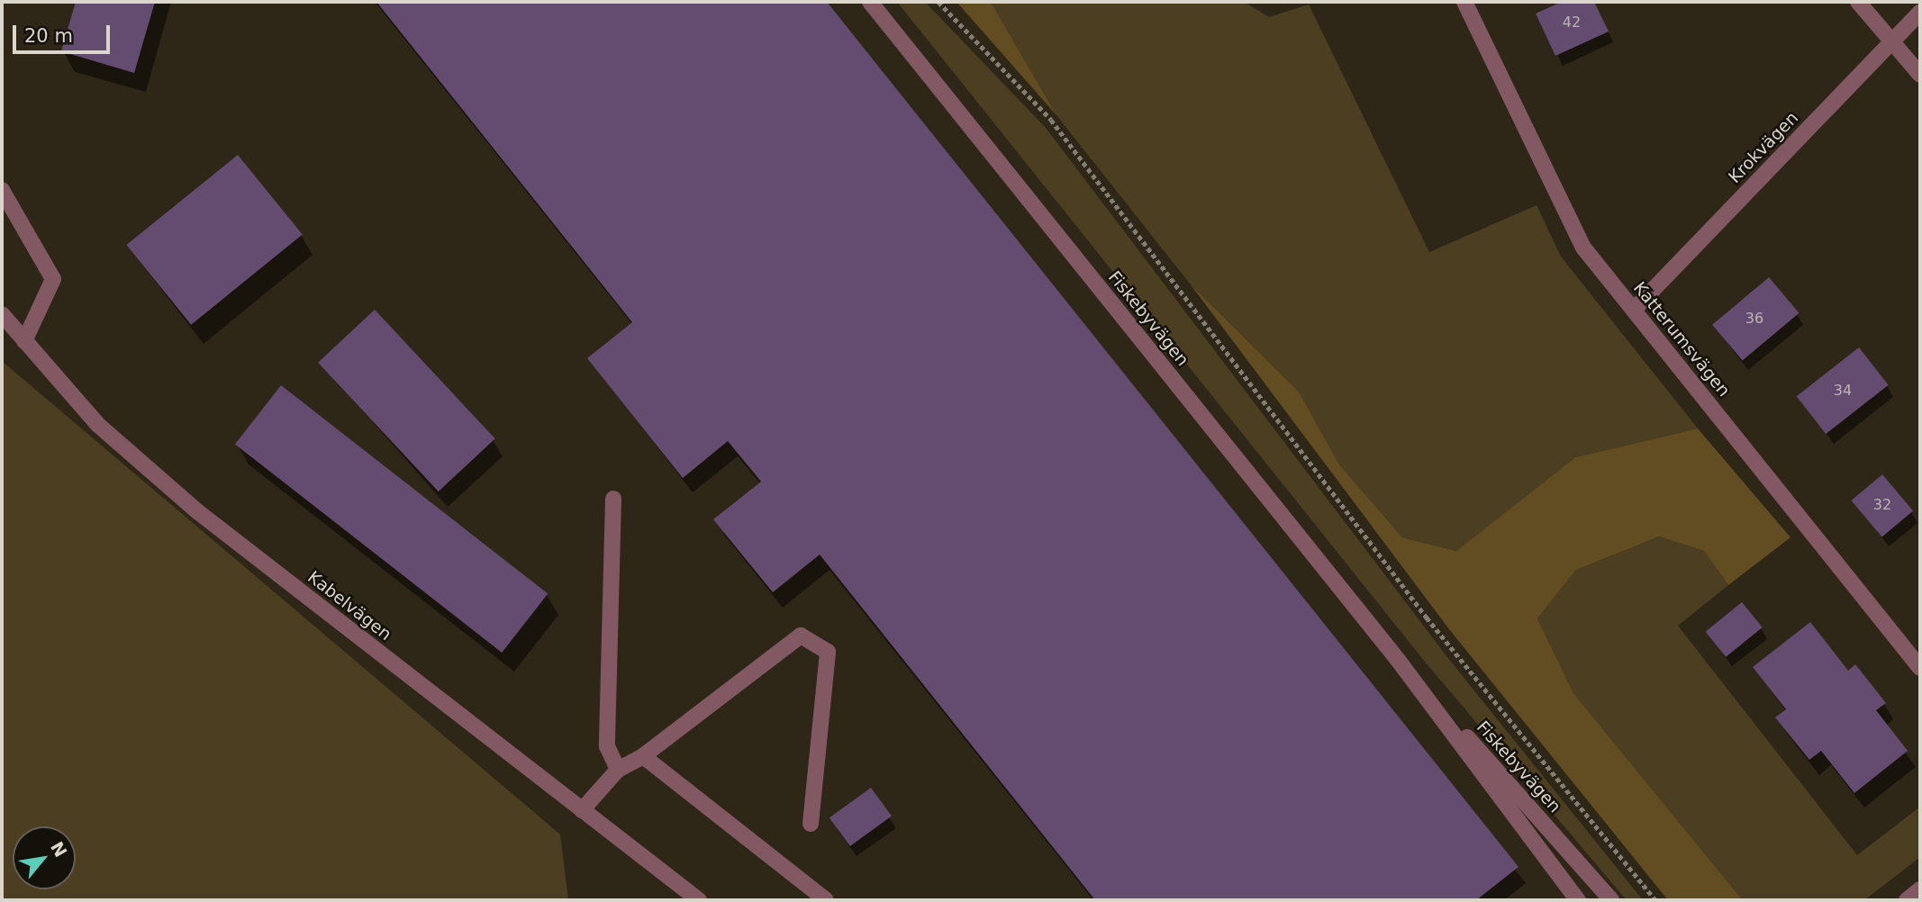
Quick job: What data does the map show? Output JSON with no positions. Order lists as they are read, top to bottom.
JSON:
{
  "streets": {
    "street": [
      "Krokvägen",
      "Fiskebyvägen",
      "Katterumsvägen",
      "Kabelvägen"
    ]
  },
  "crossings": [
    ["Krokvägen", "Katterumsvägen"]
  ],
  "house_numbers": [
    "42",
    "36",
    "34",
    "32"
  ],
  "scale_bar": "20 m",
  "north": "top right"
}
